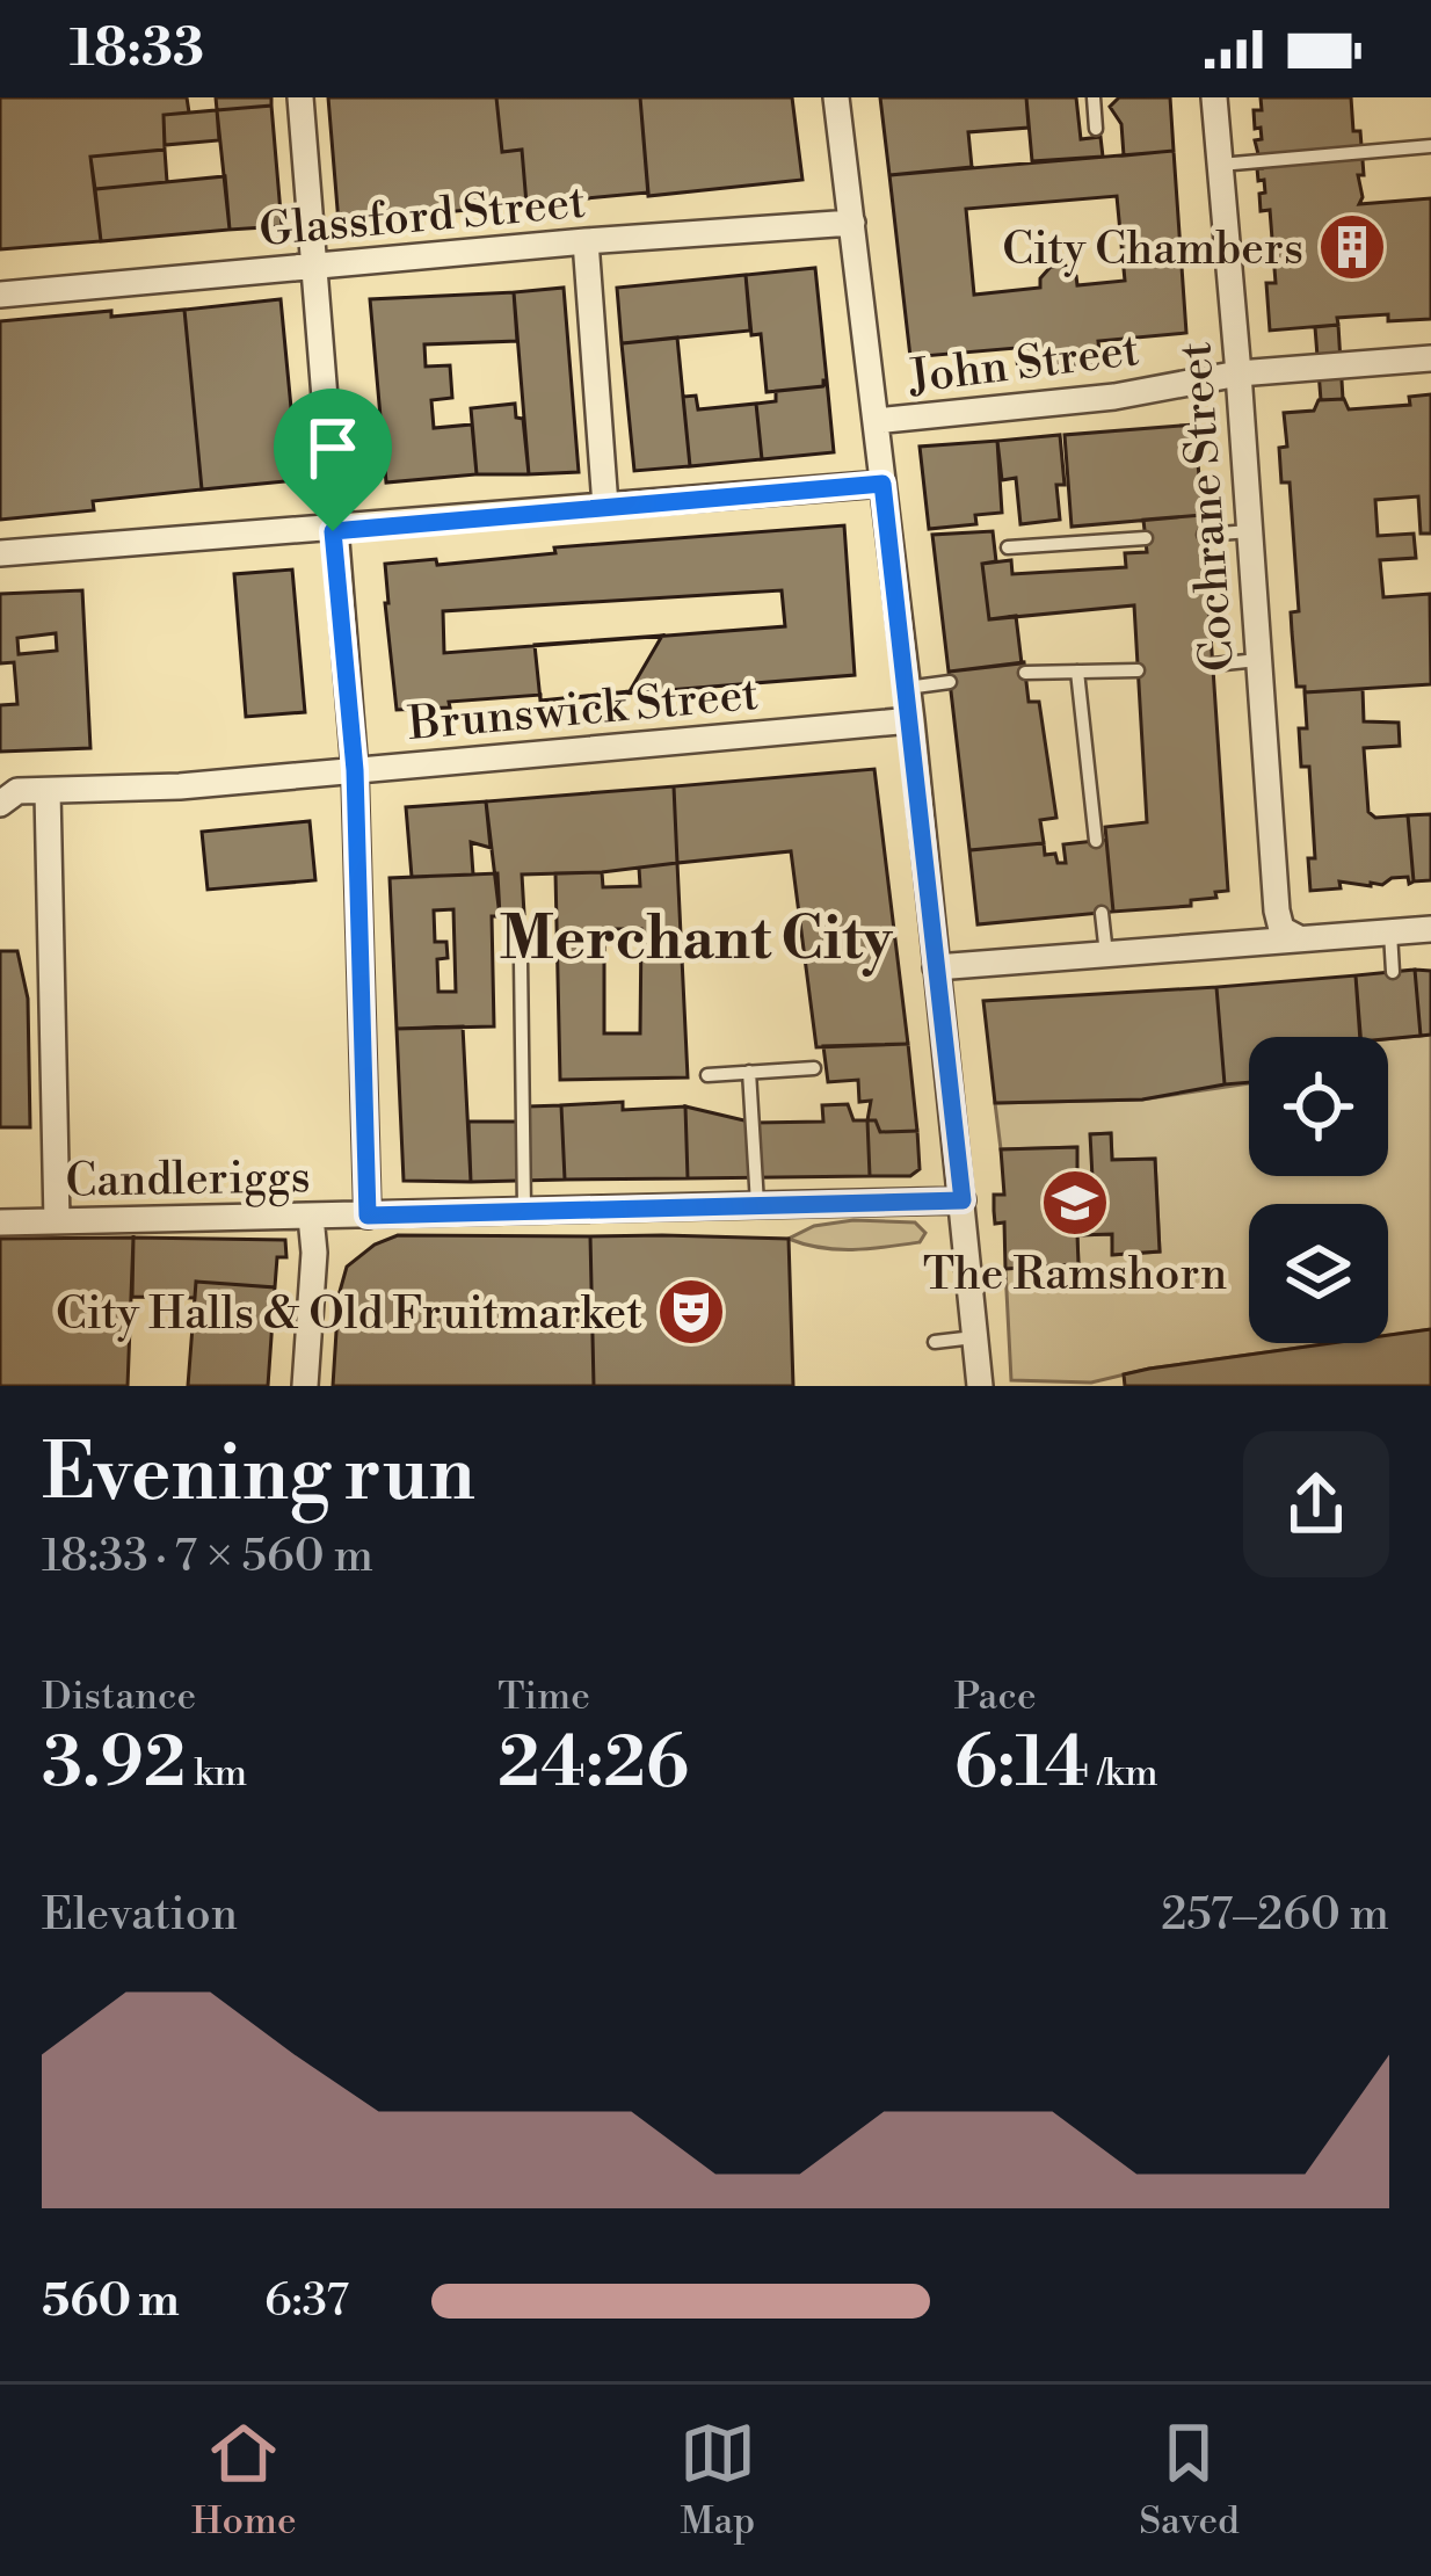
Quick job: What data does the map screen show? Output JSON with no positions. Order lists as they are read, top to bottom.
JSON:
{
  "streets": {
    "street": [
      "Glassford Street",
      "John Street",
      "Cochrane Street",
      "Brunswick Street",
      "Candleriggs"
    ]
  },
  "crossings": [
    ["John Street", "Cochrane Street"]
  ],
  "districts": ["Merchant City"],
  "places": {
    "building": ["City Chambers"],
    "school or university": ["The Ramshorn"],
    "theatre": ["City Halls & Old Fruitmarket"]
  },
  "page": {
    "status": "18:33",
    "heading": ["Evening run", "18:33 · 7 × 560 m"],
    "stats": [
      ["Distance", "3.92 km"],
      ["Time", "24:26"],
      ["Pace", "6:14 /km"]
    ],
    "chart": ["Elevation", "257–260 m"],
    "list": [
      {
        "name": "560 m",
        "note": "6:37"
      }
    ],
    "tabs": ["Home", "Map", "Saved"]
  }
}
